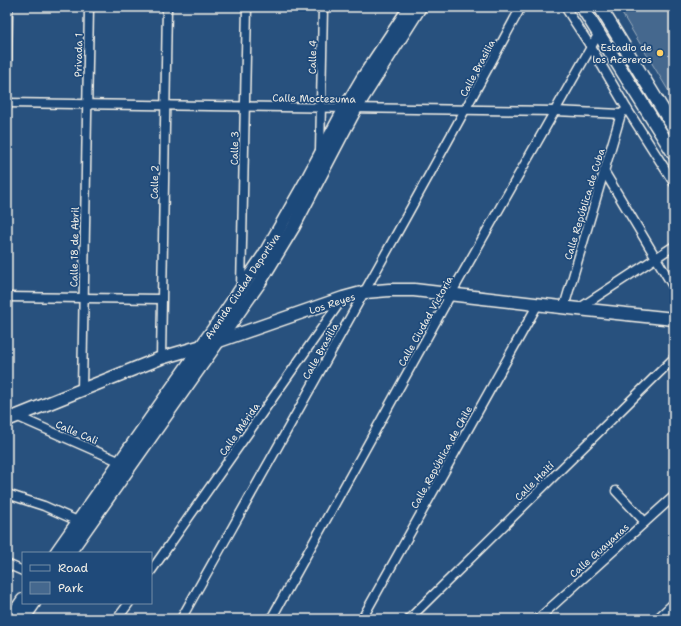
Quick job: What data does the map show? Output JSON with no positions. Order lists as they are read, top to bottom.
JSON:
{
  "streets": {
    "street": [
      "Privada 1",
      "Calle 4",
      "Calle Brasilia",
      "Calle Moctezuma",
      "Calle 3",
      "Calle 2",
      "Calle República de Cuba",
      "Calle 18 de Abril",
      "Avenida Ciudad Deportiva",
      "Los Reyes",
      "Calle Ciudad Victoria",
      "Calle Mérida",
      "Calle Cali",
      "Calle República de Chile",
      "Calle Haití",
      "Calle Guayanas"
    ]
  },
  "crossings": [
    ["Privada 1", "Calle Moctezuma"],
    ["Privada 1", "Calle 18 de Abril"],
    ["Calle 4", "Calle Moctezuma"],
    ["Calle 4", "Avenida Ciudad Deportiva"],
    ["Calle Brasilia", "Calle Moctezuma"],
    ["Calle Brasilia", "Los Reyes"],
    ["Calle Moctezuma", "Calle 3"],
    ["Calle Moctezuma", "Calle 2"],
    ["Calle Moctezuma", "Calle República de Cuba"],
    ["Calle Moctezuma", "Calle 18 de Abril"],
    ["Calle Moctezuma", "Avenida Ciudad Deportiva"],
    ["Calle Moctezuma", "Calle Ciudad Victoria"],
    ["Calle 3", "Avenida Ciudad Deportiva"],
    ["Calle 2", "Los Reyes"],
    ["Calle República de Cuba", "Los Reyes"],
    ["Calle 18 de Abril", "Los Reyes"],
    ["Avenida Ciudad Deportiva", "Los Reyes"],
    ["Avenida Ciudad Deportiva", "Calle Cali"],
    ["Los Reyes", "Calle Ciudad Victoria"],
    ["Los Reyes", "Calle Mérida"],
    ["Los Reyes", "Calle Cali"],
    ["Los Reyes", "Calle República de Chile"]
  ],
  "places": ["Estadio de los Acereros"],
  "legend": ["Road", "Park"]
}
